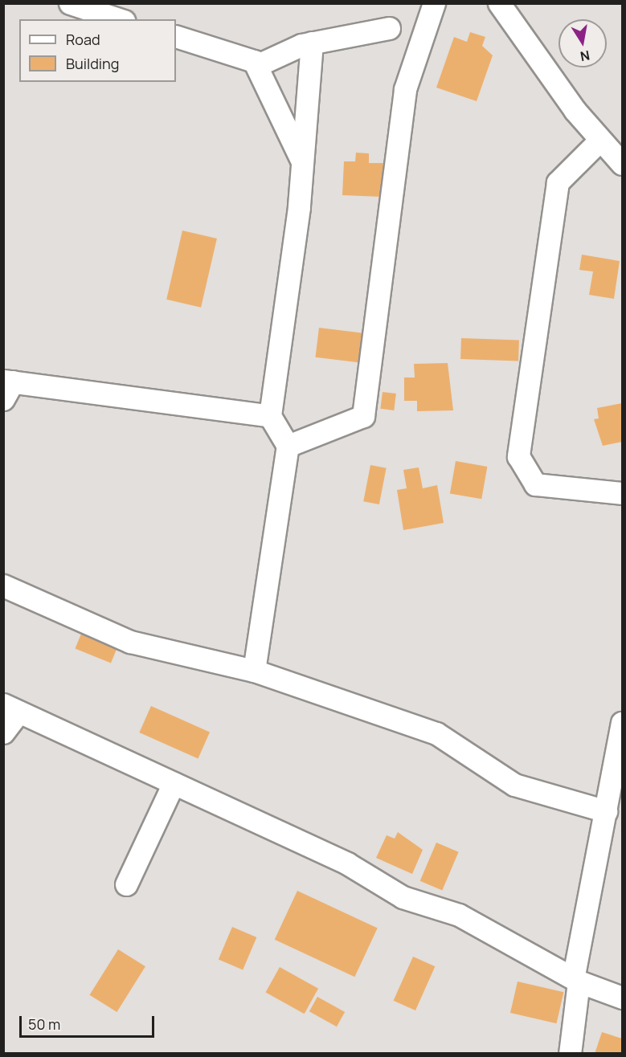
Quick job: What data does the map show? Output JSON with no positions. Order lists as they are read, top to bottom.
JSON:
{
  "legend": ["Road", "Building"],
  "scale_bar": "50 m",
  "north": "bottom"
}
